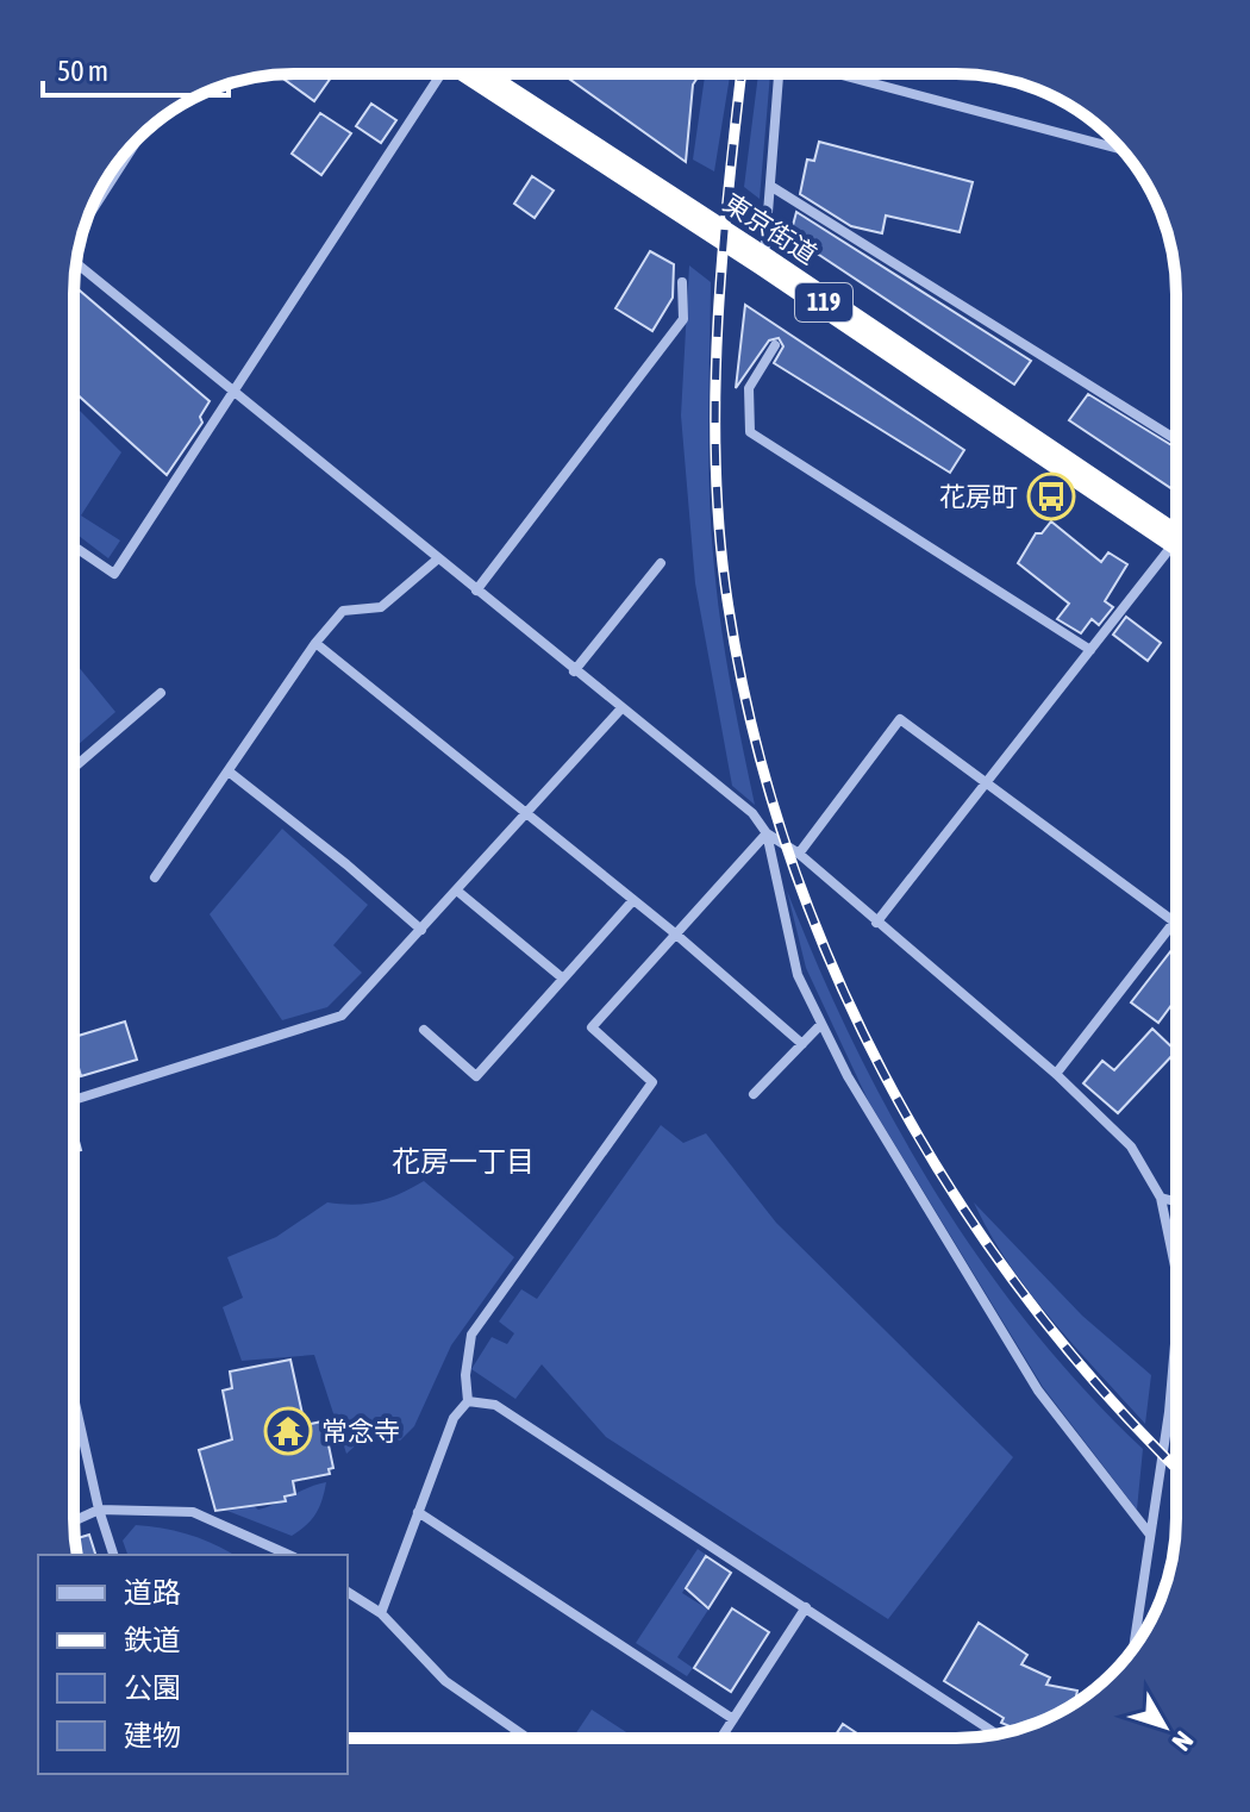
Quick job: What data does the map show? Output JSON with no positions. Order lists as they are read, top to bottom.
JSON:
{
  "streets": {
    "highway": ["東京街道", "119"]
  },
  "districts": ["花房一丁目"],
  "places": {
    "bus stop": ["花房町"],
    "temple": ["常念寺"]
  },
  "legend": [
    "道路",
    "鉄道",
    "公園",
    "建物"
  ],
  "scale_bar": "50 m",
  "north": "bottom right"
}
